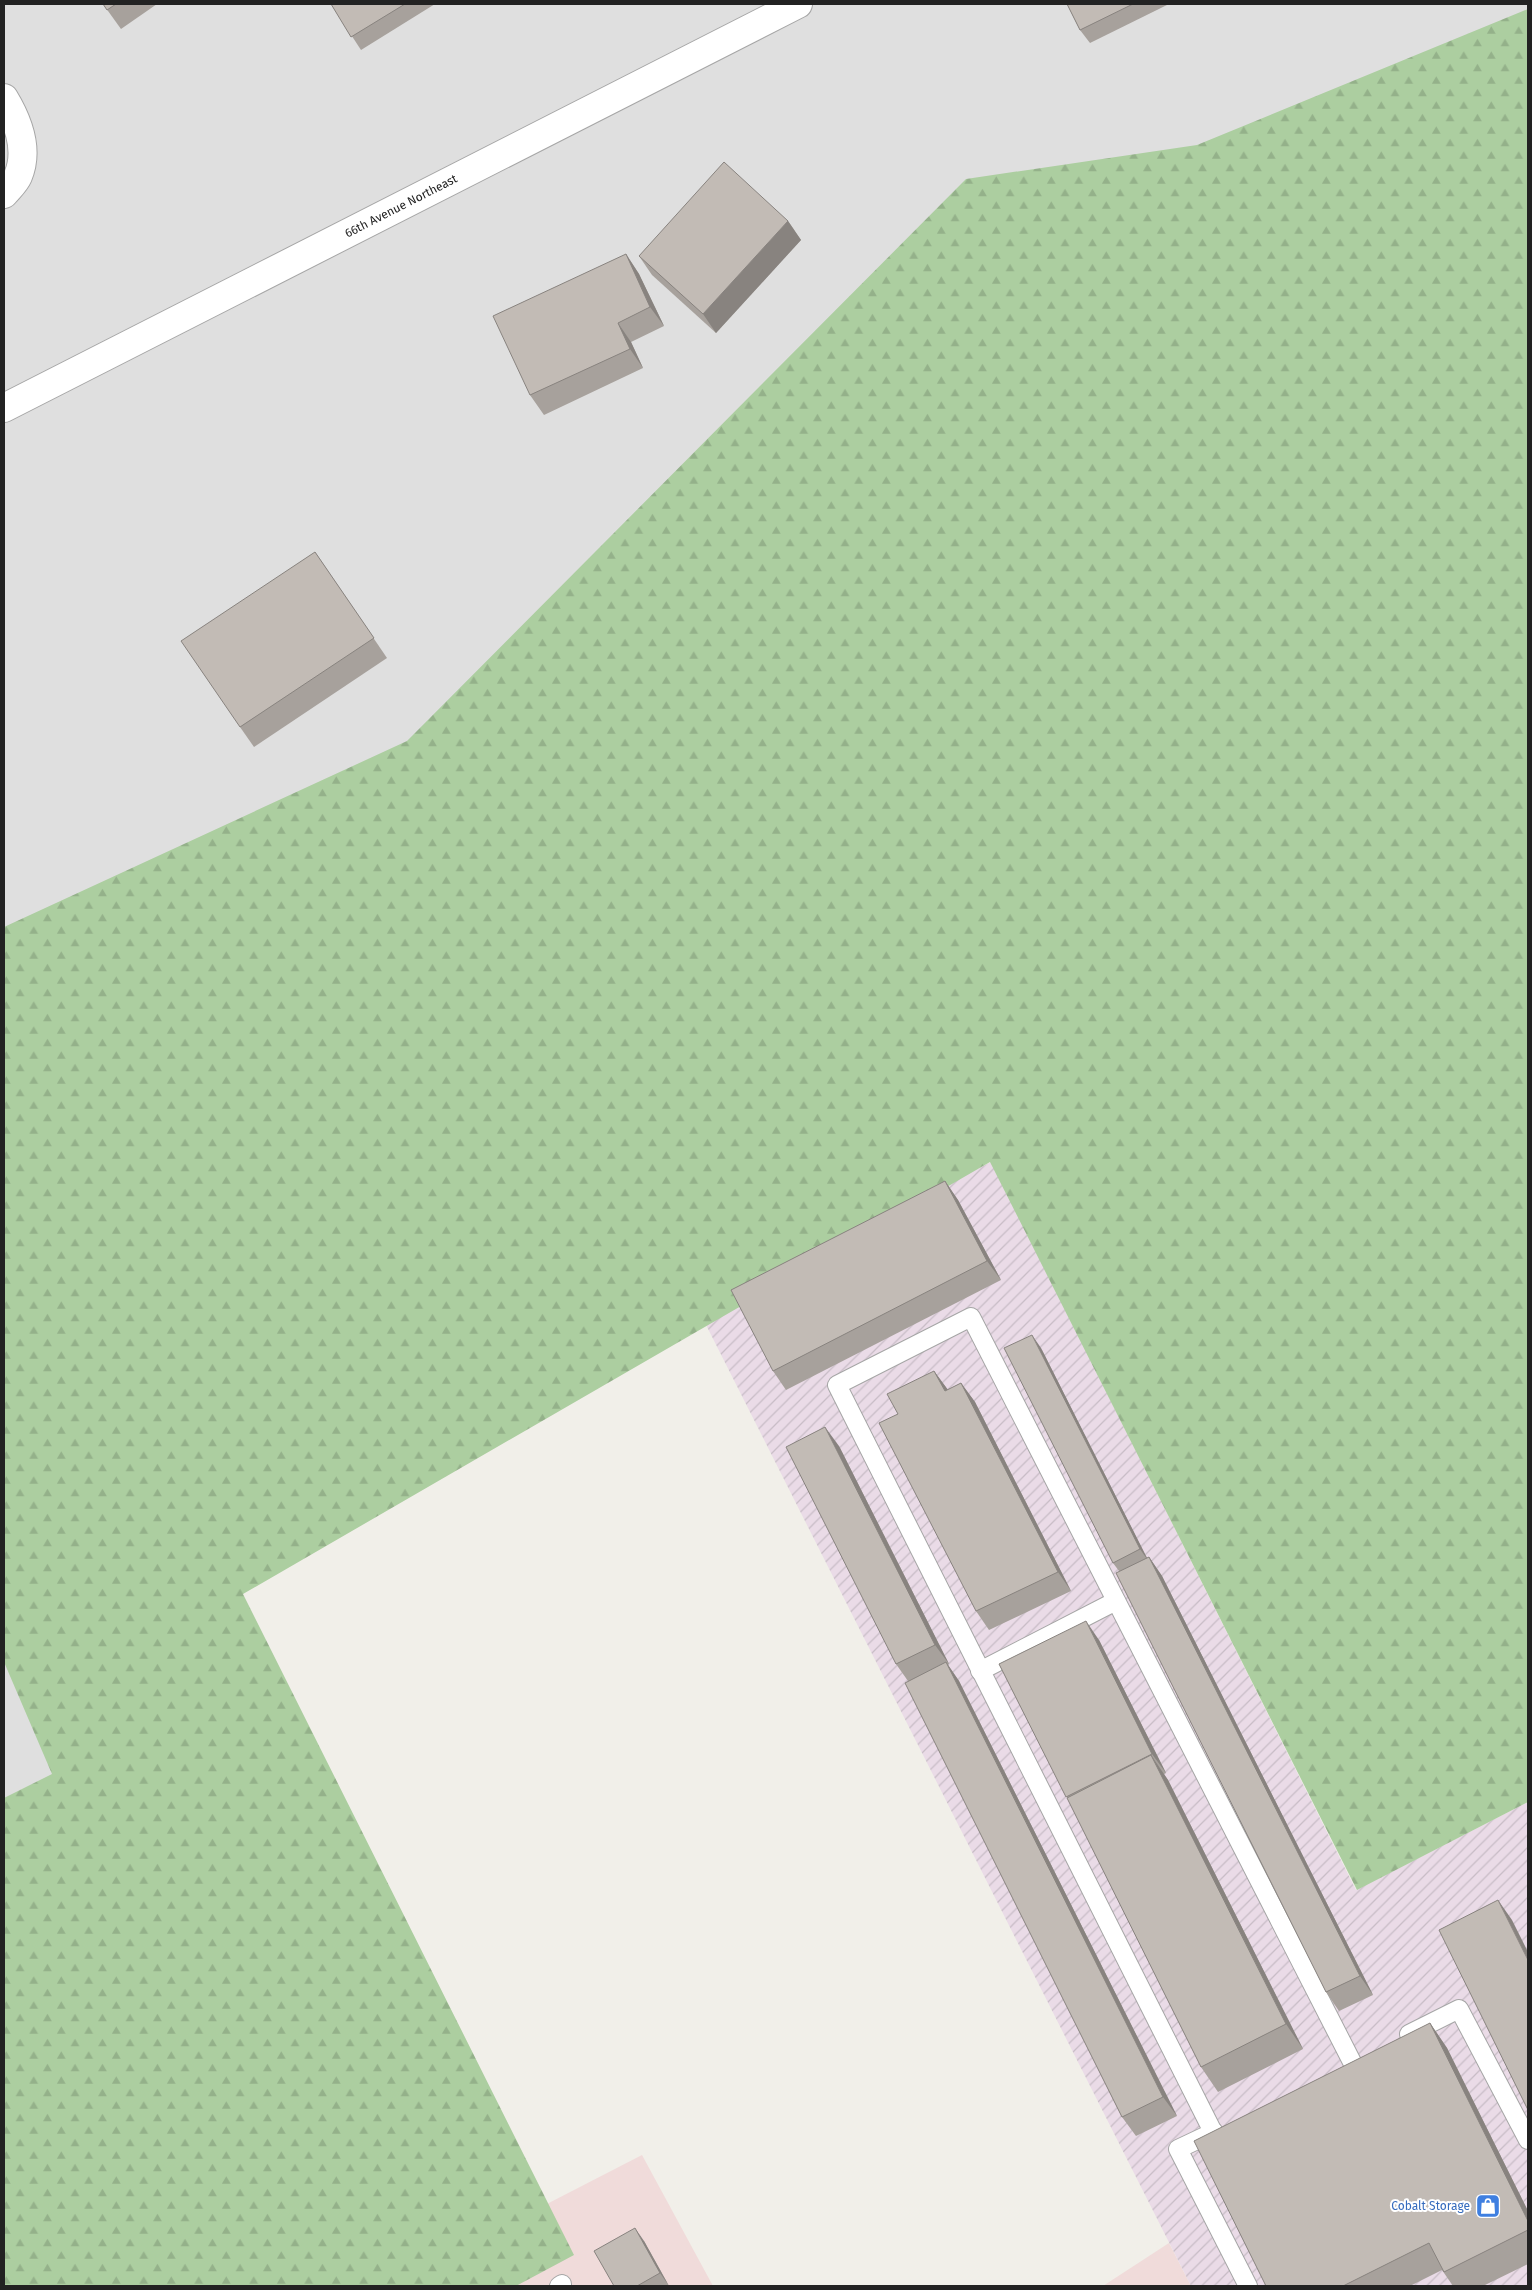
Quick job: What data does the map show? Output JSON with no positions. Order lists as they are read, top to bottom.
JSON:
{
  "streets": {
    "street": ["66th Avenue Northeast"]
  },
  "places": {
    "shop": ["Cobalt Storage"]
  }
}
